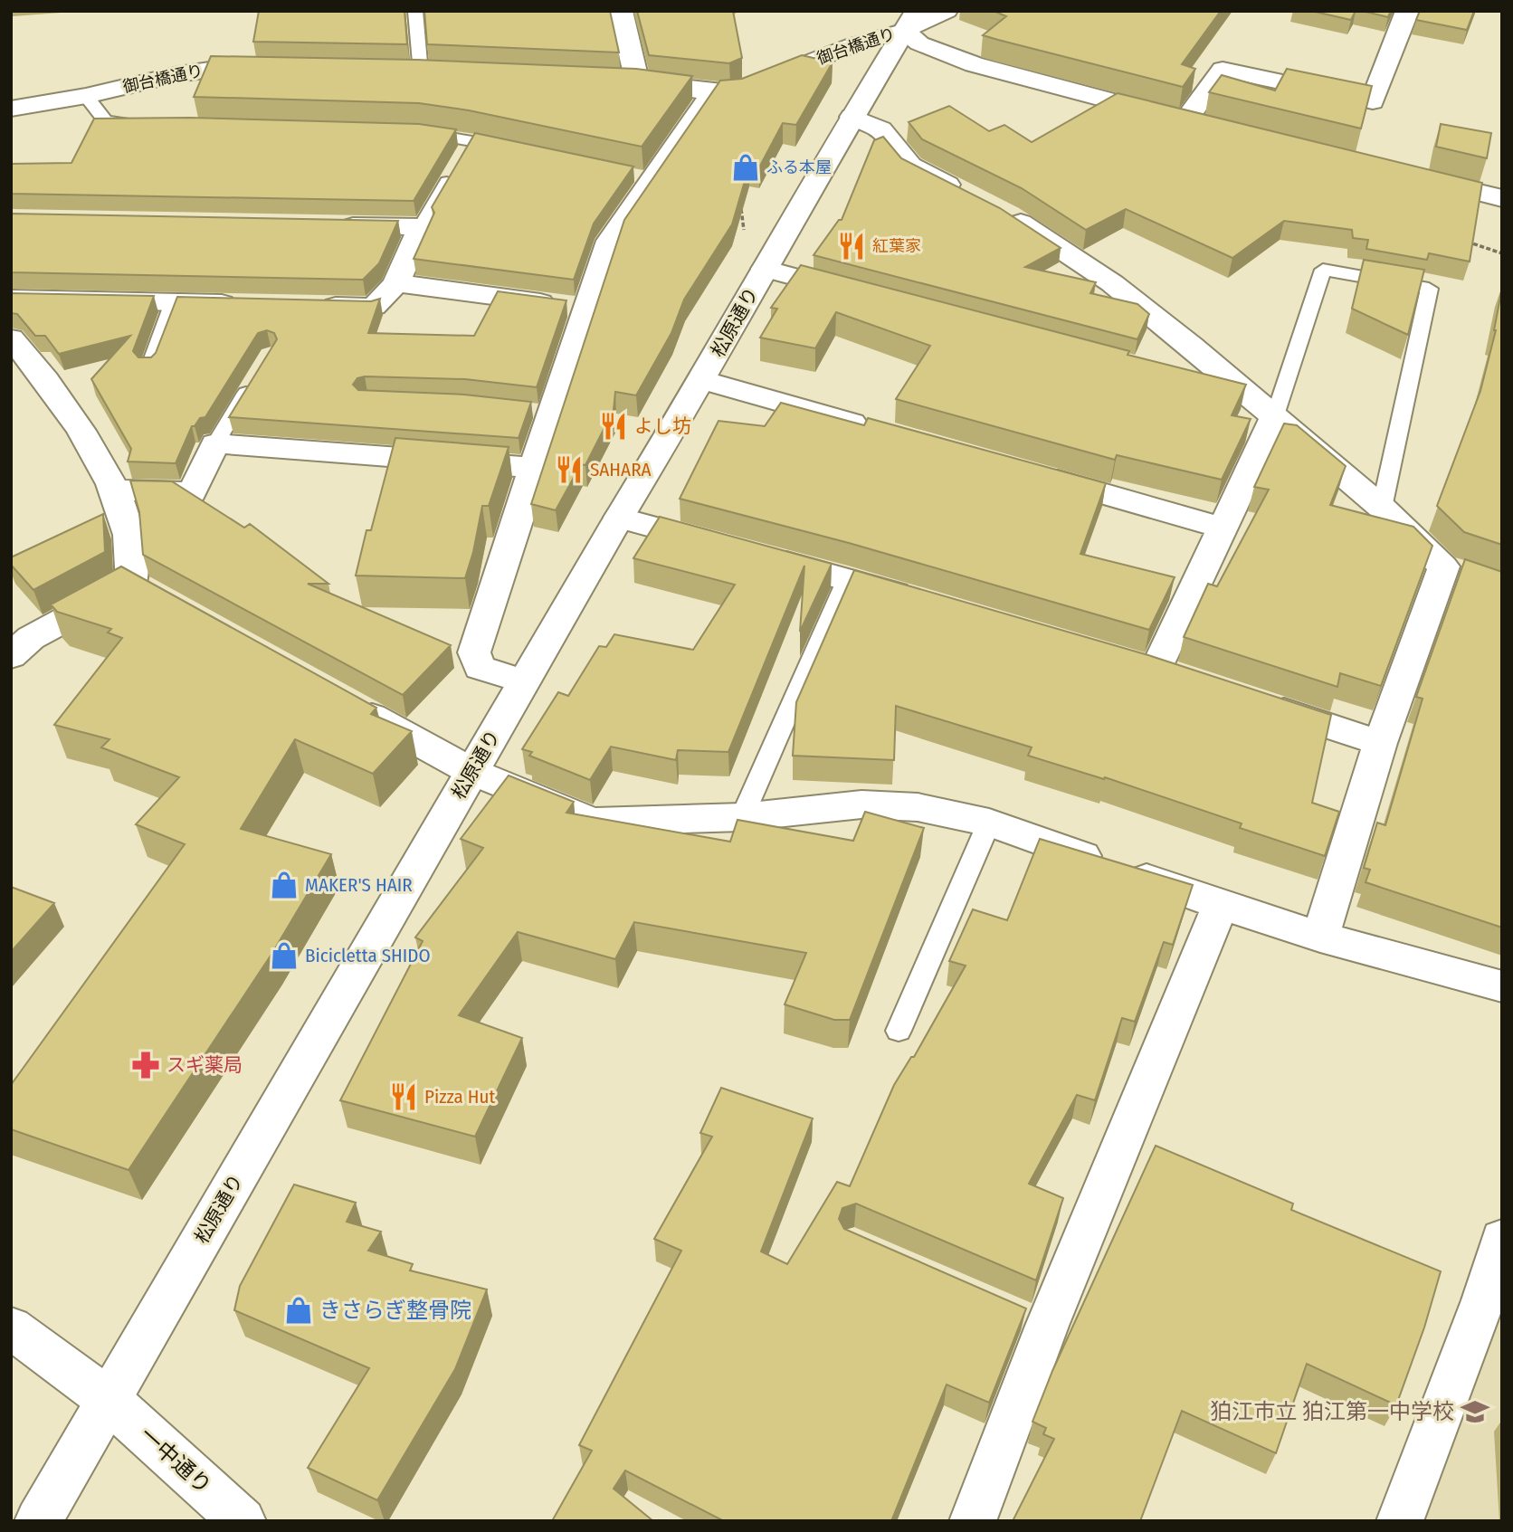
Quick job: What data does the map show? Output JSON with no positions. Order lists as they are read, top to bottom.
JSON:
{
  "streets": {
    "street": ["御台橋通り", "松原通り", "一中通り"]
  },
  "crossings": [
    ["御台橋通り", "松原通り"],
    ["松原通り", "一中通り"]
  ],
  "places": {
    "shop": [
      "ふる本屋",
      "MAKER'S HAIR",
      "Bicicletta SHIDO",
      "きさらぎ整骨院"
    ],
    "restaurant": [
      "紅葉家",
      "よし坊",
      "SAHARA",
      "Pizza Hut"
    ],
    "pharmacy": ["スギ薬局"],
    "school or university": ["狛江市立 狛江第一中学校"]
  }
}
